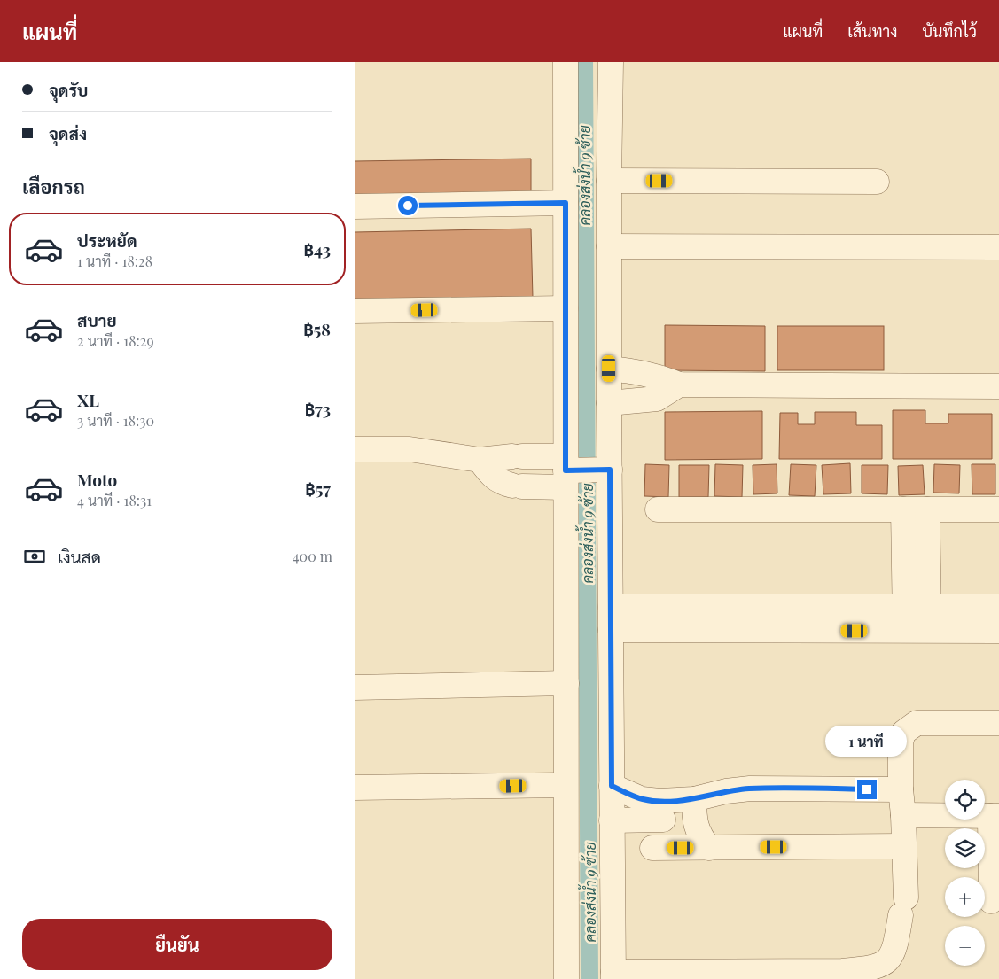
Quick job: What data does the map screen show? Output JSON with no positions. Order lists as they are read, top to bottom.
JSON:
{
  "water": ["คลองส่งน้ำ 9 ซ้าย"],
  "page": {
    "header": "แผนที่",
    "nav": ["แผนที่", "เส้นทาง", "บันทึกไว้"],
    "banner": ["จุดรับ", "จุดส่ง"],
    "heading": "เลือกรถ",
    "list": [
      {
        "name": "ประหยัด",
        "note": "1 นาที · 18:28",
        "value": "฿43"
      },
      {
        "name": "สบาย",
        "note": "2 นาที · 18:29",
        "value": "฿58"
      },
      {
        "name": "XL",
        "note": "3 นาที · 18:30",
        "value": "฿73"
      },
      {
        "name": "Moto",
        "note": "4 นาที · 18:31",
        "value": "฿57"
      }
    ],
    "pay": ["เงินสด", "400 m"],
    "bubble": "1 นาที",
    "map_buttons": ["+", "−"],
    "buttons": "ยืนยัน"
  }
}
